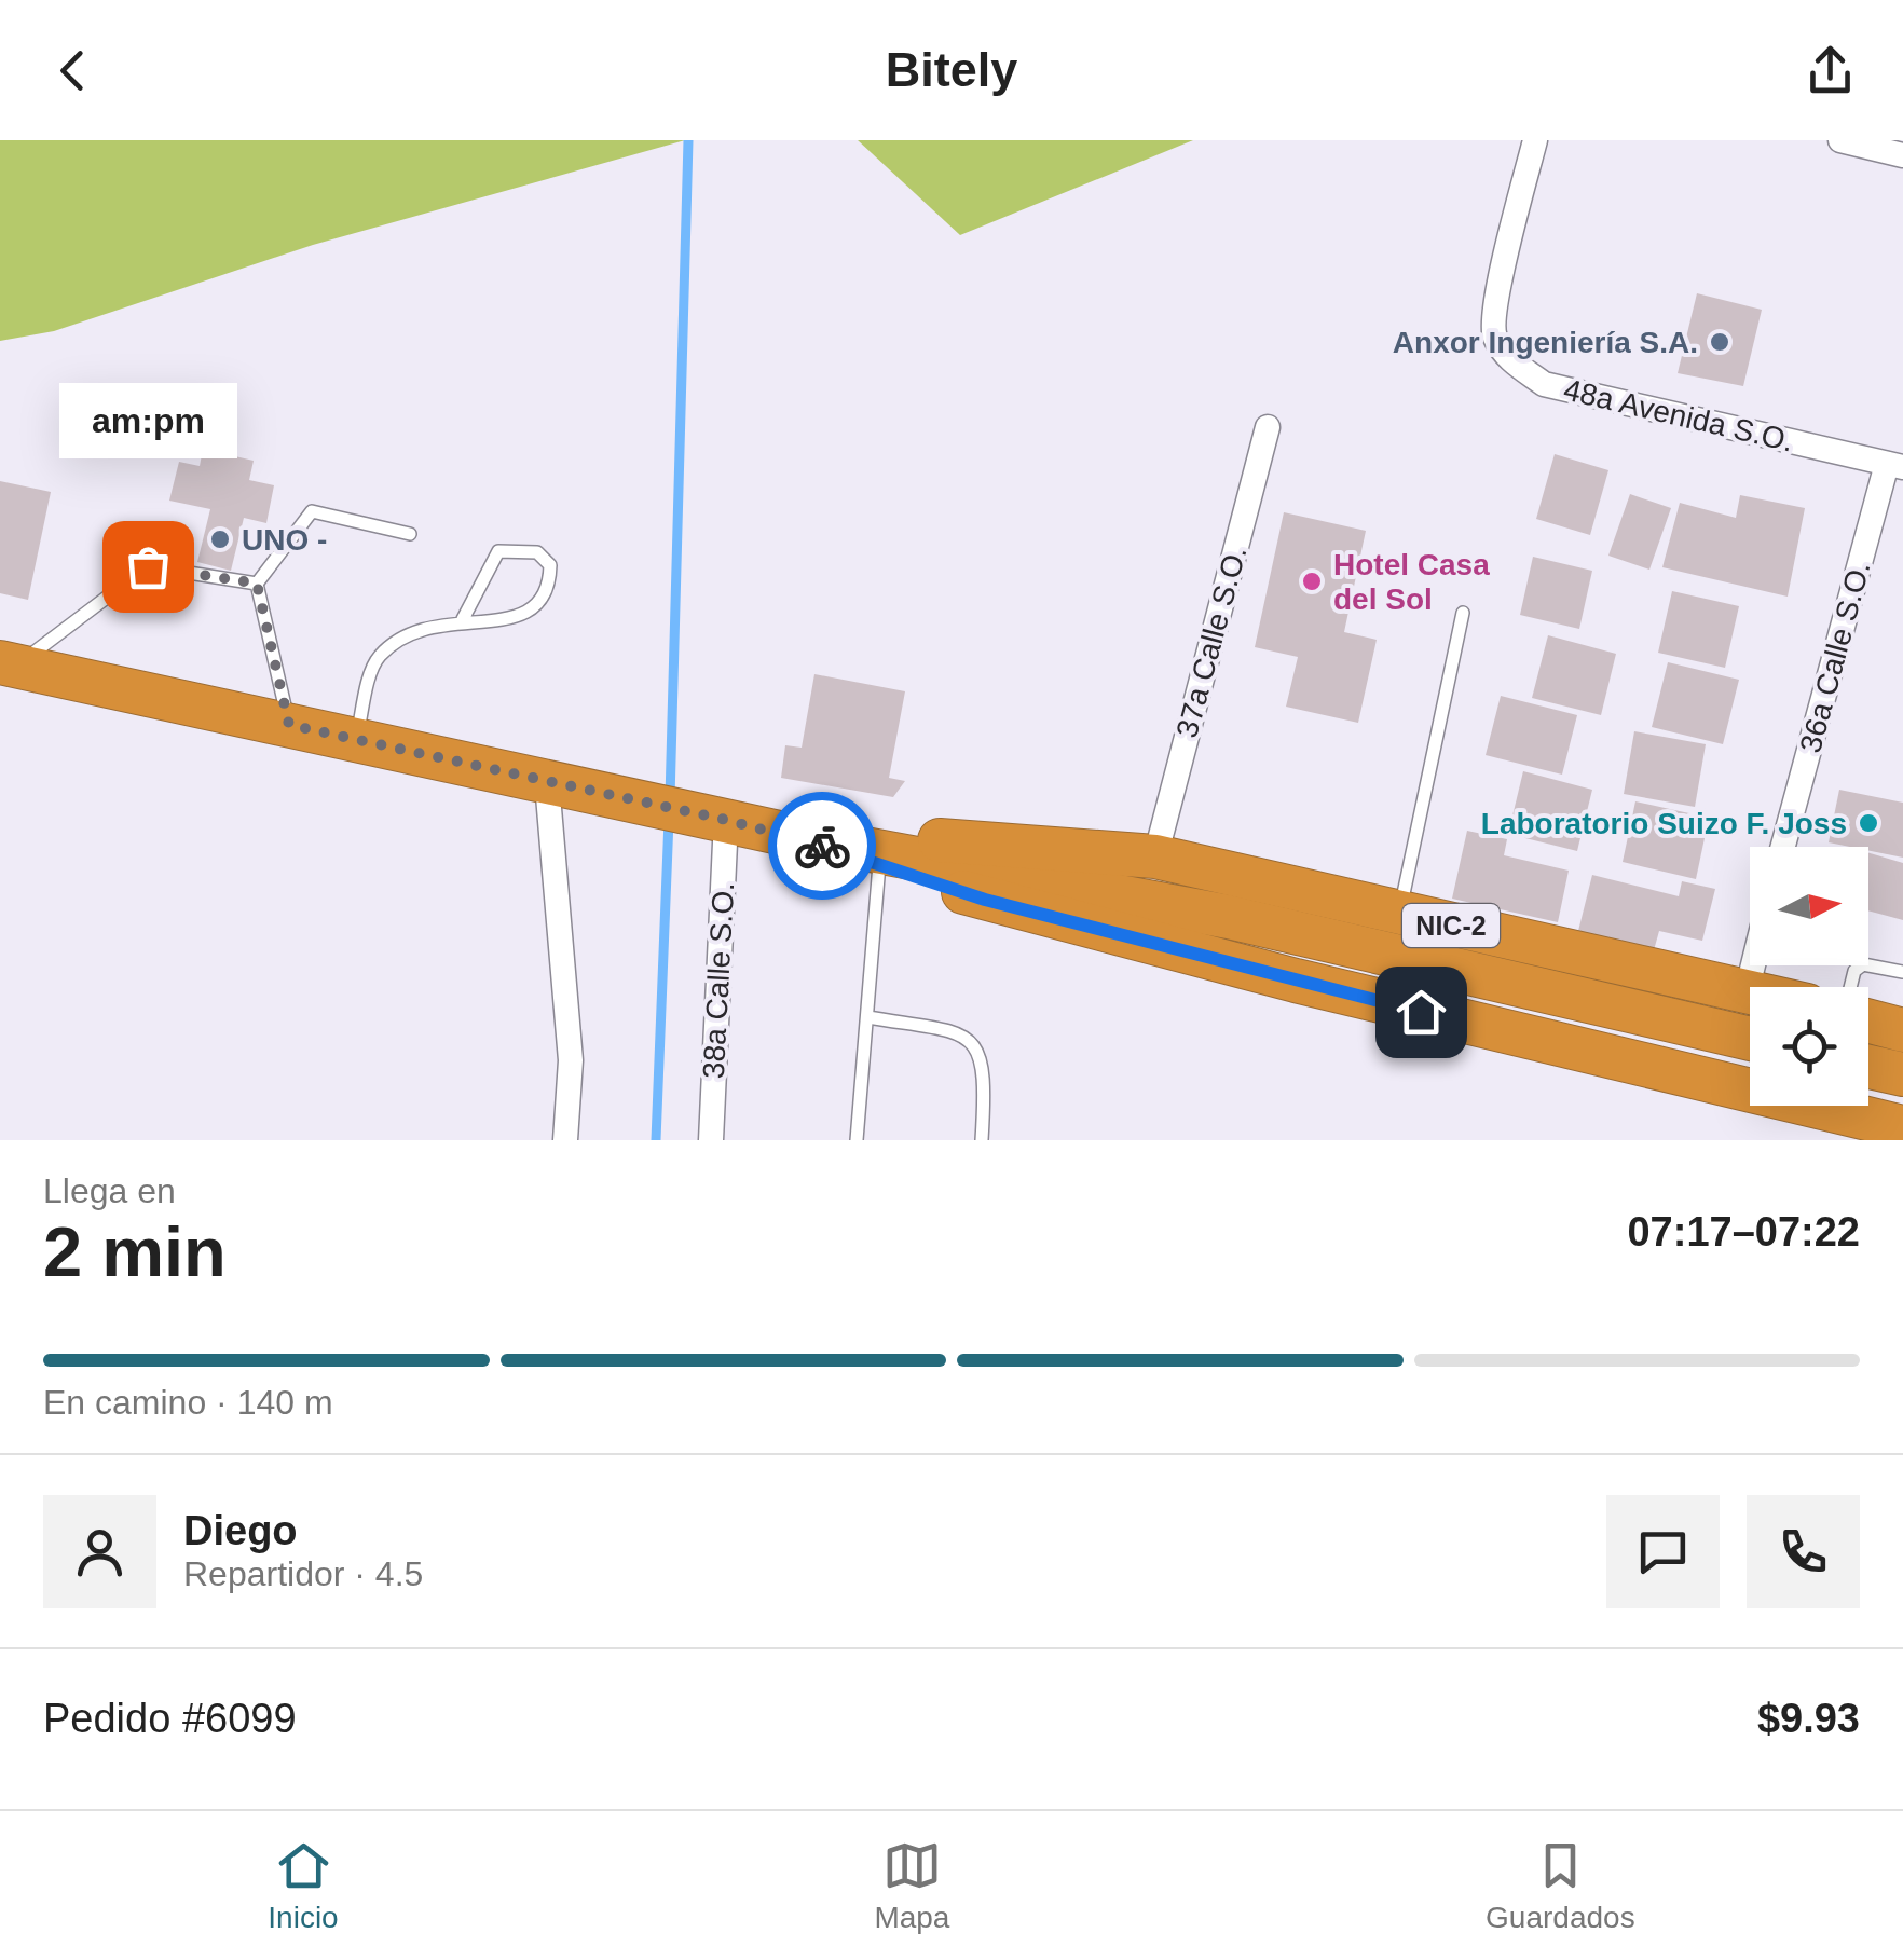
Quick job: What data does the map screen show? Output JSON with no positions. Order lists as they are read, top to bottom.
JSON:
{
  "streets": {
    "highway": ["NIC-2"],
    "street": [
      "48a Avenida S.O.",
      "37a Calle S.O.",
      "36a Calle S.O.",
      "38a Calle S.O."
    ]
  },
  "crossings": [
    ["48a Avenida S.O.", "36a Calle S.O."],
    ["37a Calle S.O.", "NIC-2"],
    ["NIC-2", "38a Calle S.O."]
  ],
  "places": [
    "Anxor Ingeniería S.A.",
    "UNO -",
    "am:pm",
    "Hotel Casa del Sol",
    "Laboratorio Suizo F. Joss"
  ],
  "north": "right",
  "page": {
    "header": "Bitely",
    "bubble": "am:pm",
    "heading": ["2 min", "Llega en", "07:17–07:22"],
    "panel": [
      "Diego",
      "Repartidor · 4.5",
      "Pedido #6099",
      "$9.93"
    ],
    "bar": "En camino · 140 m",
    "tabs": ["Inicio", "Mapa", "Guardados"]
  }
}
